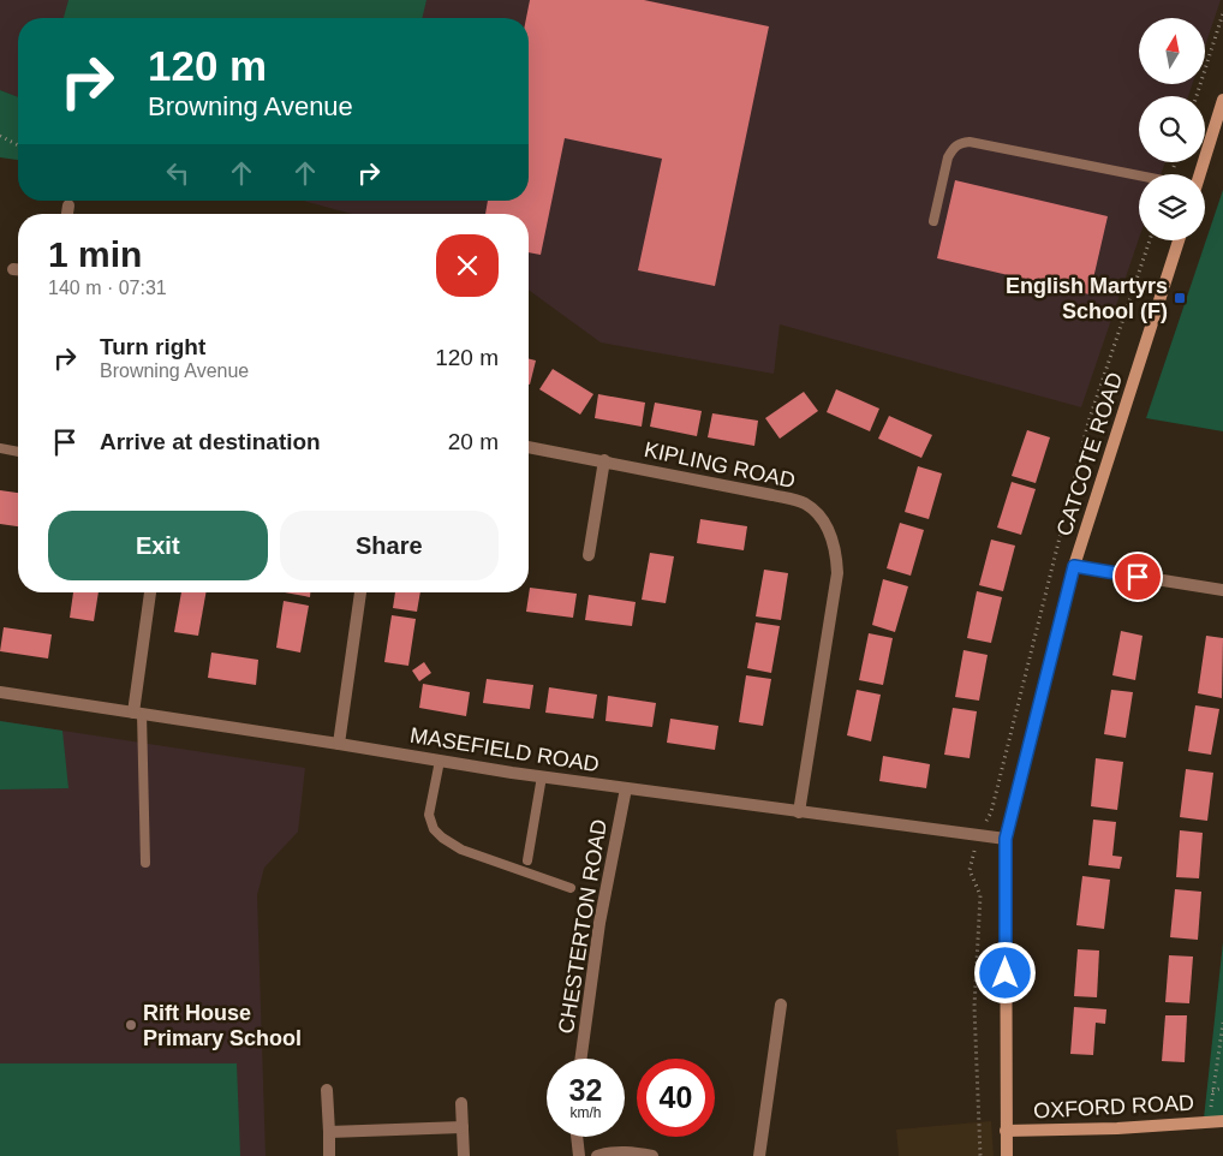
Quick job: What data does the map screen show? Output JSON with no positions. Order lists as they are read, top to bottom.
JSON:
{
  "streets": {
    "street": [
      "CATCOTE ROAD",
      "KIPLING ROAD",
      "MASEFIELD ROAD",
      "CHESTERTON ROAD",
      "OXFORD ROAD"
    ]
  },
  "crossings": [
    ["CATCOTE ROAD", "MASEFIELD ROAD"],
    ["CATCOTE ROAD", "OXFORD ROAD"],
    ["KIPLING ROAD", "MASEFIELD ROAD"],
    ["MASEFIELD ROAD", "CHESTERTON ROAD"]
  ],
  "places": {
    "transit": ["English Martyrs School (F)"],
    "other": ["Rift House Primary School"]
  },
  "north": "top",
  "page": {
    "turn": ["120 m", "Browning Avenue"],
    "heading": ["1 min", "140 m · 07:31"],
    "list": [
      {
        "name": "Turn right",
        "note": "Browning Avenue",
        "value": "120 m"
      },
      {
        "name": "Arrive at destination",
        "value": "20 m"
      }
    ],
    "buttons": ["Exit", "Share"],
    "speed": "32 km/h",
    "limit": "40"
  }
}
